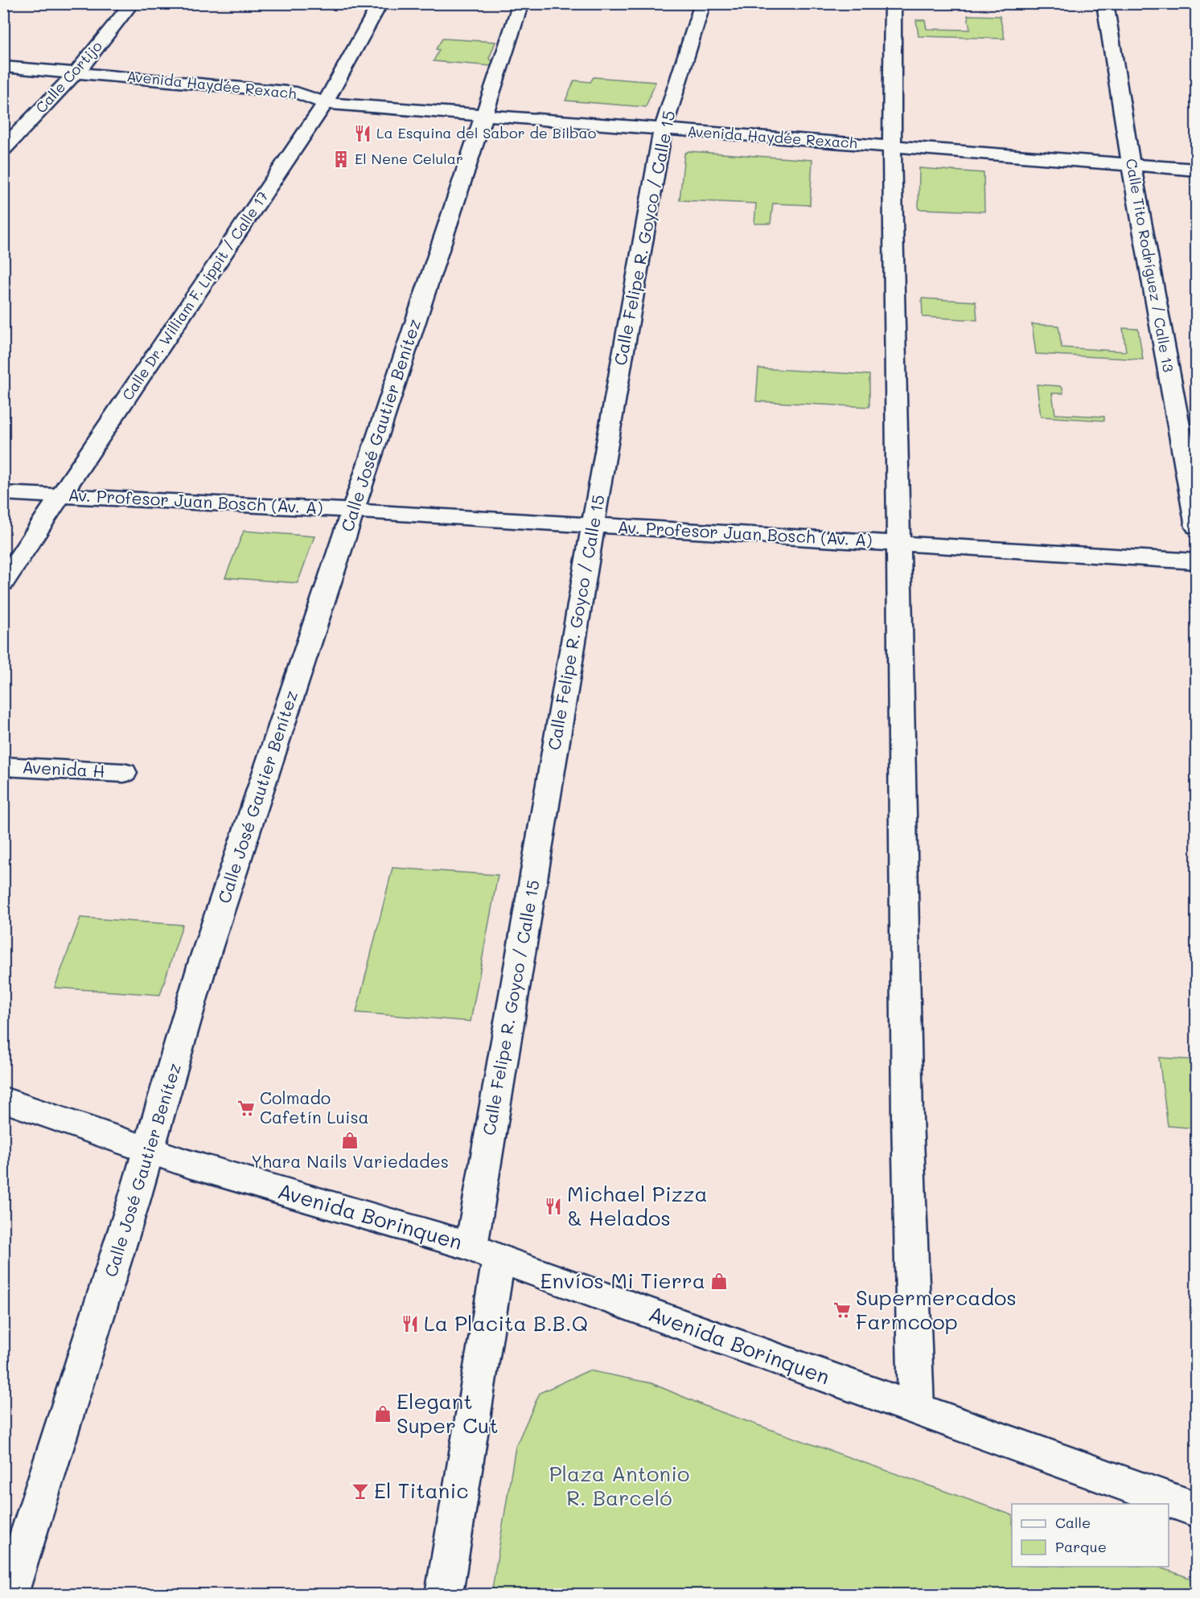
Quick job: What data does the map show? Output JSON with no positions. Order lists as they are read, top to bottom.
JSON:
{
  "streets": {
    "street": [
      "Calle Cortijo",
      "Avenida Haydée Rexach",
      "Calle Felipe R. Goyco / Calle 15",
      "Calle Tito Rodríguez / Calle 13",
      "Calle Dr. William F. Lippit / Calle 17",
      "Calle José Gautier Benítez",
      "Av. Profesor Juan Bosch (Av. A)",
      "Avenida H",
      "Avenida Borinquen"
    ]
  },
  "crossings": [
    ["Calle Cortijo", "Avenida Haydée Rexach"],
    ["Avenida Haydée Rexach", "Calle Felipe R. Goyco / Calle 15"],
    ["Avenida Haydée Rexach", "Calle Tito Rodríguez / Calle 13"],
    ["Avenida Haydée Rexach", "Calle Dr. William F. Lippit / Calle 17"],
    ["Avenida Haydée Rexach", "Calle José Gautier Benítez"],
    ["Calle Felipe R. Goyco / Calle 15", "Av. Profesor Juan Bosch (Av. A)"],
    ["Calle Felipe R. Goyco / Calle 15", "Avenida Borinquen"],
    ["Calle Dr. William F. Lippit / Calle 17", "Av. Profesor Juan Bosch (Av. A)"],
    ["Calle José Gautier Benítez", "Av. Profesor Juan Bosch (Av. A)"],
    ["Calle José Gautier Benítez", "Avenida Borinquen"]
  ],
  "parks": ["Plaza Antonio R. Barceló"],
  "places": {
    "restaurant": ["La Esquina del Sabor de Bilbao", "Michael Pizza & Helados", "La Placita B.B.Q"],
    "building": ["El Nene Celular"],
    "supermarket": ["Colmado Cafetín Luisa", "Supermercados Farmcoop"],
    "shop": ["Yhara Nails Variedades", "Envíos Mi Tierra", "Elegant Super Cut"],
    "bar": ["El Titanic"]
  },
  "legend": ["Calle", "Parque"]
}
